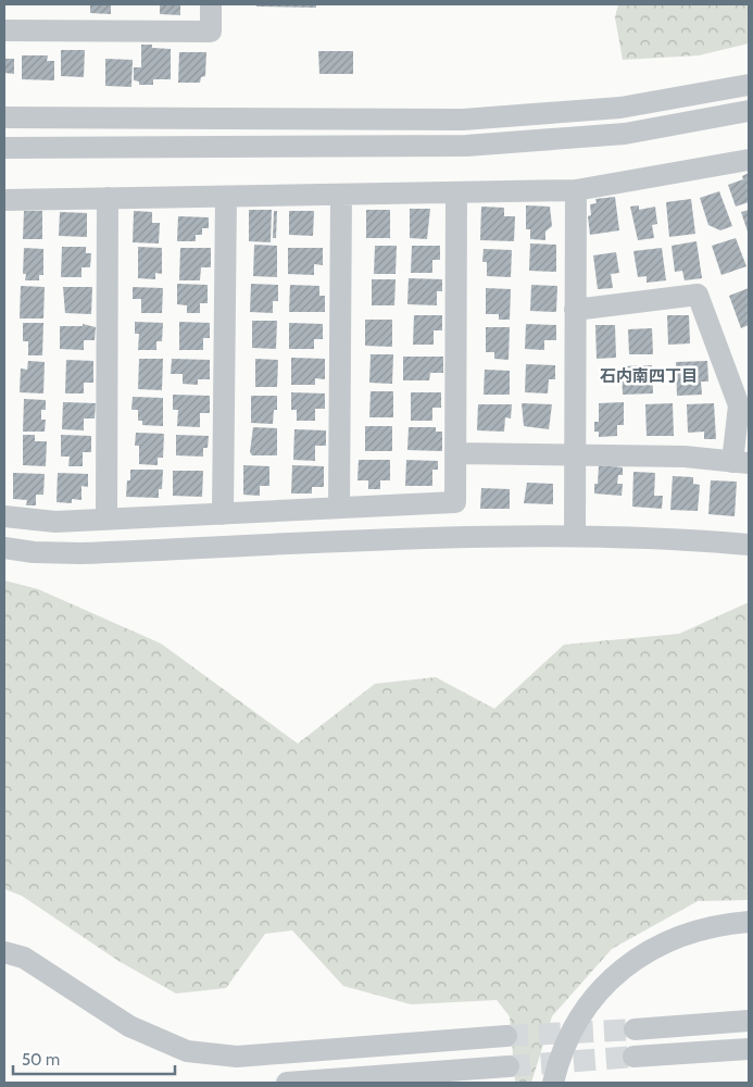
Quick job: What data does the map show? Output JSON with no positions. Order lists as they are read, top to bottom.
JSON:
{
  "districts": ["石内南四丁目"],
  "scale_bar": "50 m"
}
